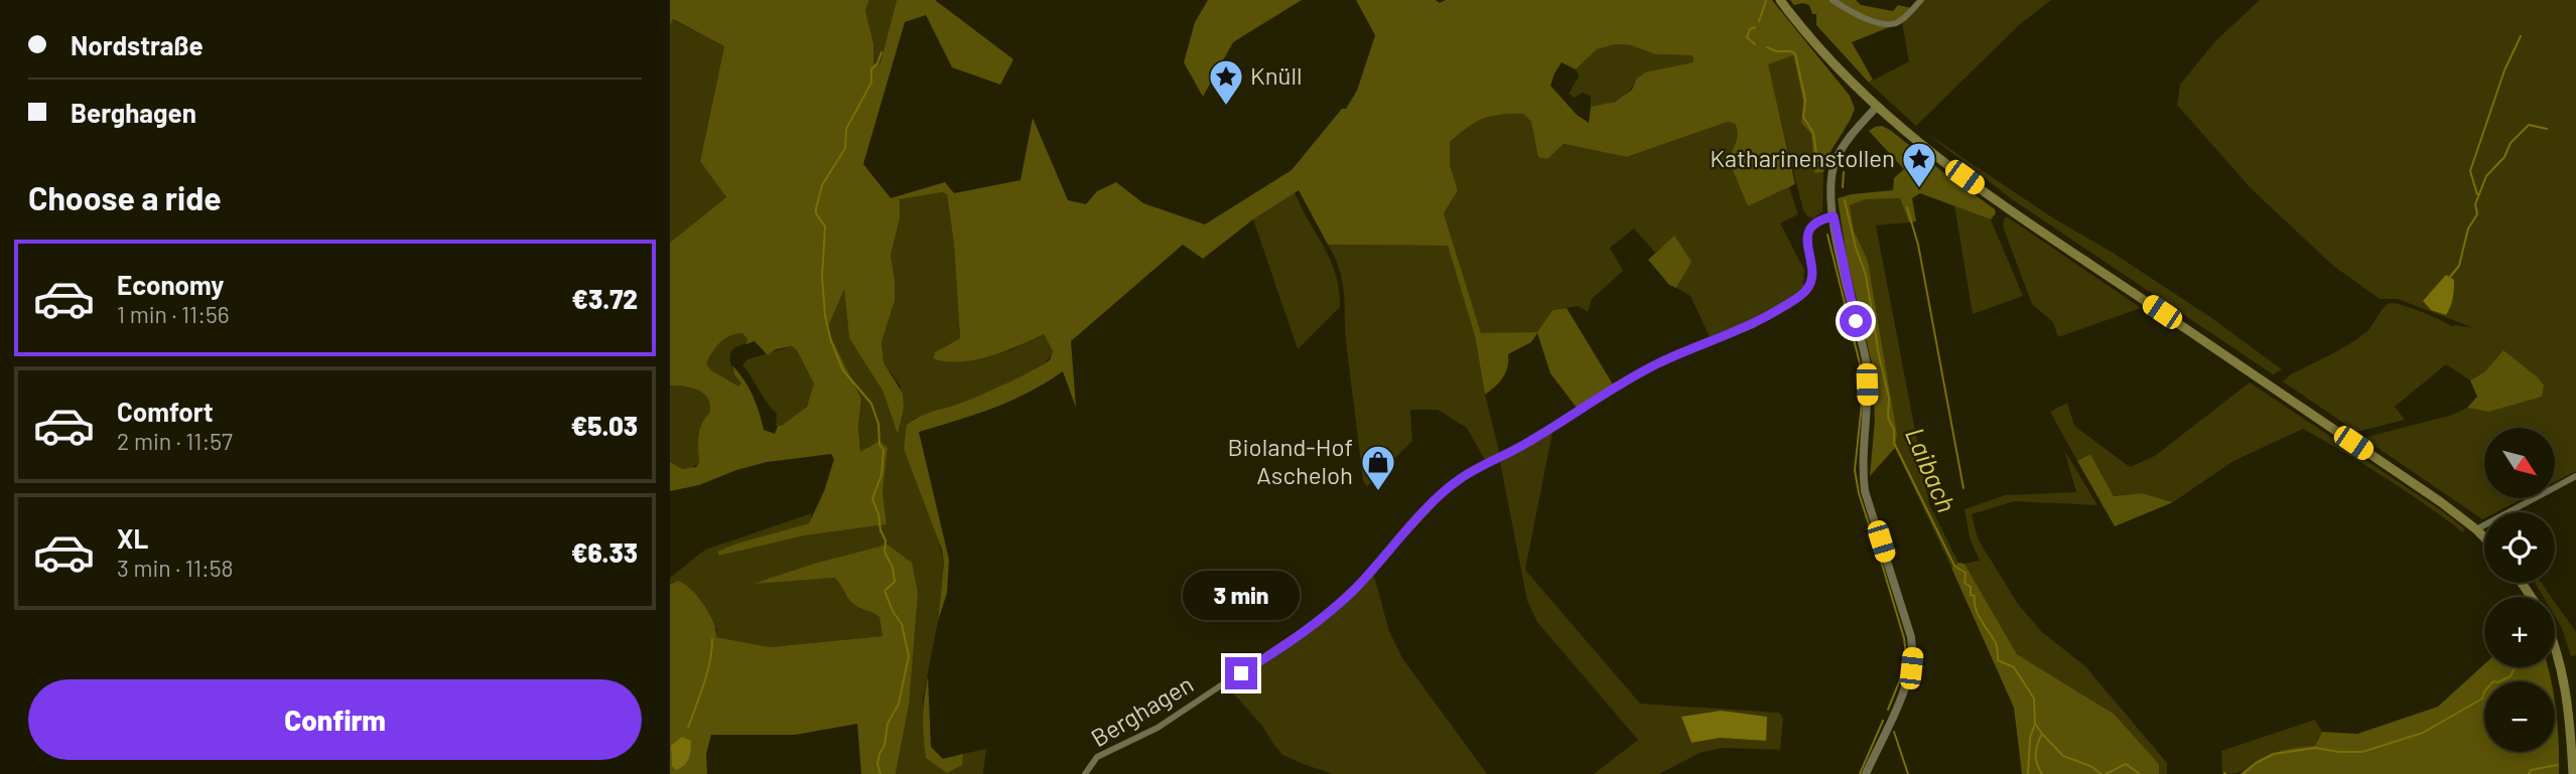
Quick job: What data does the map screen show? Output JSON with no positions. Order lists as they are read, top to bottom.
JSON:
{
  "streets": {
    "street": ["Berghagen"]
  },
  "water": ["Laibach"],
  "places": {
    "place": ["Knüll", "Katharinenstollen"],
    "shop": ["Bioland-Hof Ascheloh"]
  },
  "north": "bottom right",
  "page": {
    "banner": ["Nordstraße", "Berghagen"],
    "heading": "Choose a ride",
    "list": [
      {
        "name": "Economy",
        "note": "1 min · 11:56",
        "value": "€3.72"
      },
      {
        "name": "Comfort",
        "note": "2 min · 11:57",
        "value": "€5.03"
      },
      {
        "name": "XL",
        "note": "3 min · 11:58",
        "value": "€6.33"
      }
    ],
    "map_buttons": ["+", "−"],
    "bubble": "3 min",
    "buttons": "Confirm"
  }
}
